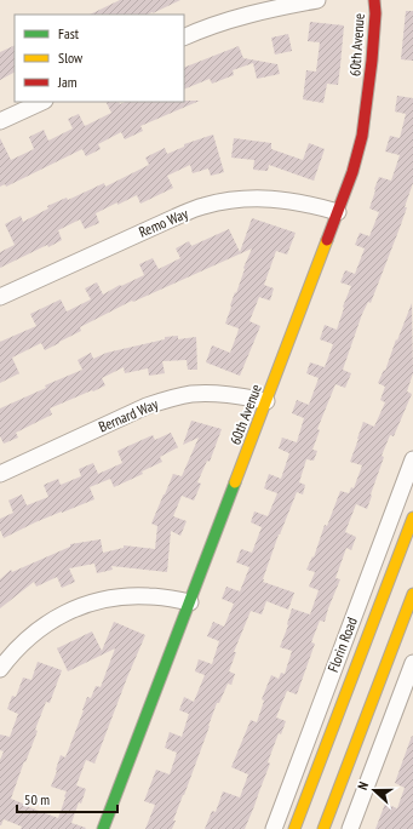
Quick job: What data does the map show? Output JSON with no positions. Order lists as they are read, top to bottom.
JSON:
{
  "streets": {
    "street": [
      "60th Avenue",
      "Remo Way",
      "Bernard Way",
      "Florin Road"
    ]
  },
  "crossings": [
    ["60th Avenue", "Remo Way"],
    ["60th Avenue", "Bernard Way"]
  ],
  "legend": ["Fast", "Slow", "Jam"],
  "scale_bar": "50 m",
  "north": "left"
}
